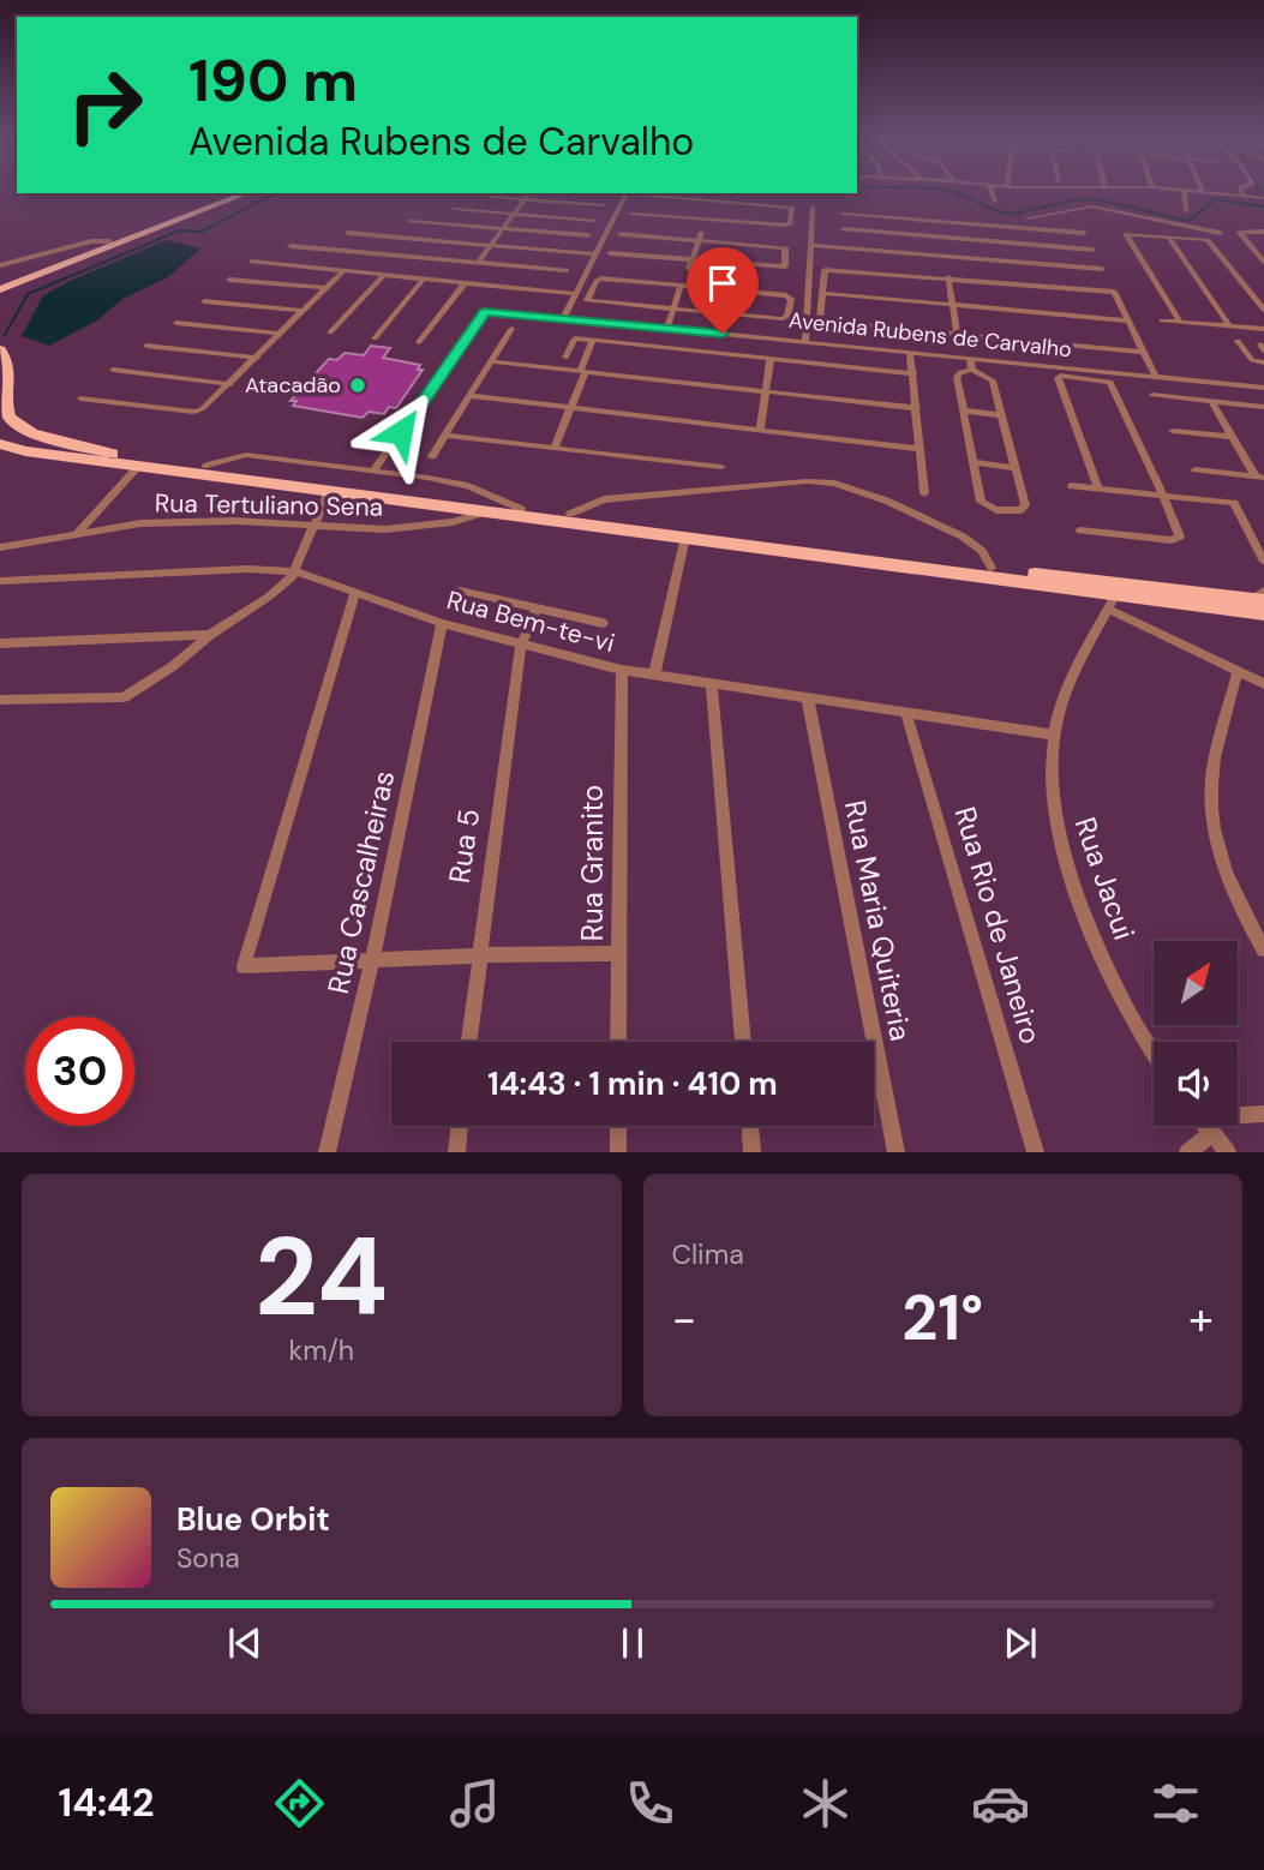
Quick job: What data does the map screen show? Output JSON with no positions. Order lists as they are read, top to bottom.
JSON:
{
  "streets": {
    "street": [
      "Avenida Rubens de Carvalho",
      "Rua Tertuliano Sena",
      "Rua Bem-te-vi",
      "Rua 5",
      "Rua Granito",
      "Rua Jacui",
      "Rua Cascalheiras",
      "Rua Maria Quiteria",
      "Rua Rio de Janeiro"
    ]
  },
  "crossings": [
    ["Rua Bem-te-vi", "Rua 5"],
    ["Rua Bem-te-vi", "Rua Granito"],
    ["Rua Bem-te-vi", "Rua Jacui"],
    ["Rua Bem-te-vi", "Rua Cascalheiras"],
    ["Rua Bem-te-vi", "Rua Maria Quiteria"],
    ["Rua Bem-te-vi", "Rua Rio de Janeiro"]
  ],
  "places": ["Atacadão"],
  "north": "top right",
  "page": {
    "turn": ["190 m", "Avenida Rubens de Carvalho"],
    "limit": "30",
    "trip": "14:43 · 1 min · 410 m",
    "tile": [
      ["24", "km/h"],
      "Clima"
    ],
    "heat": ["−", "21°", "+"],
    "song": ["Blue Orbit", "Sona"],
    "tabs": "14:42"
  }
}
